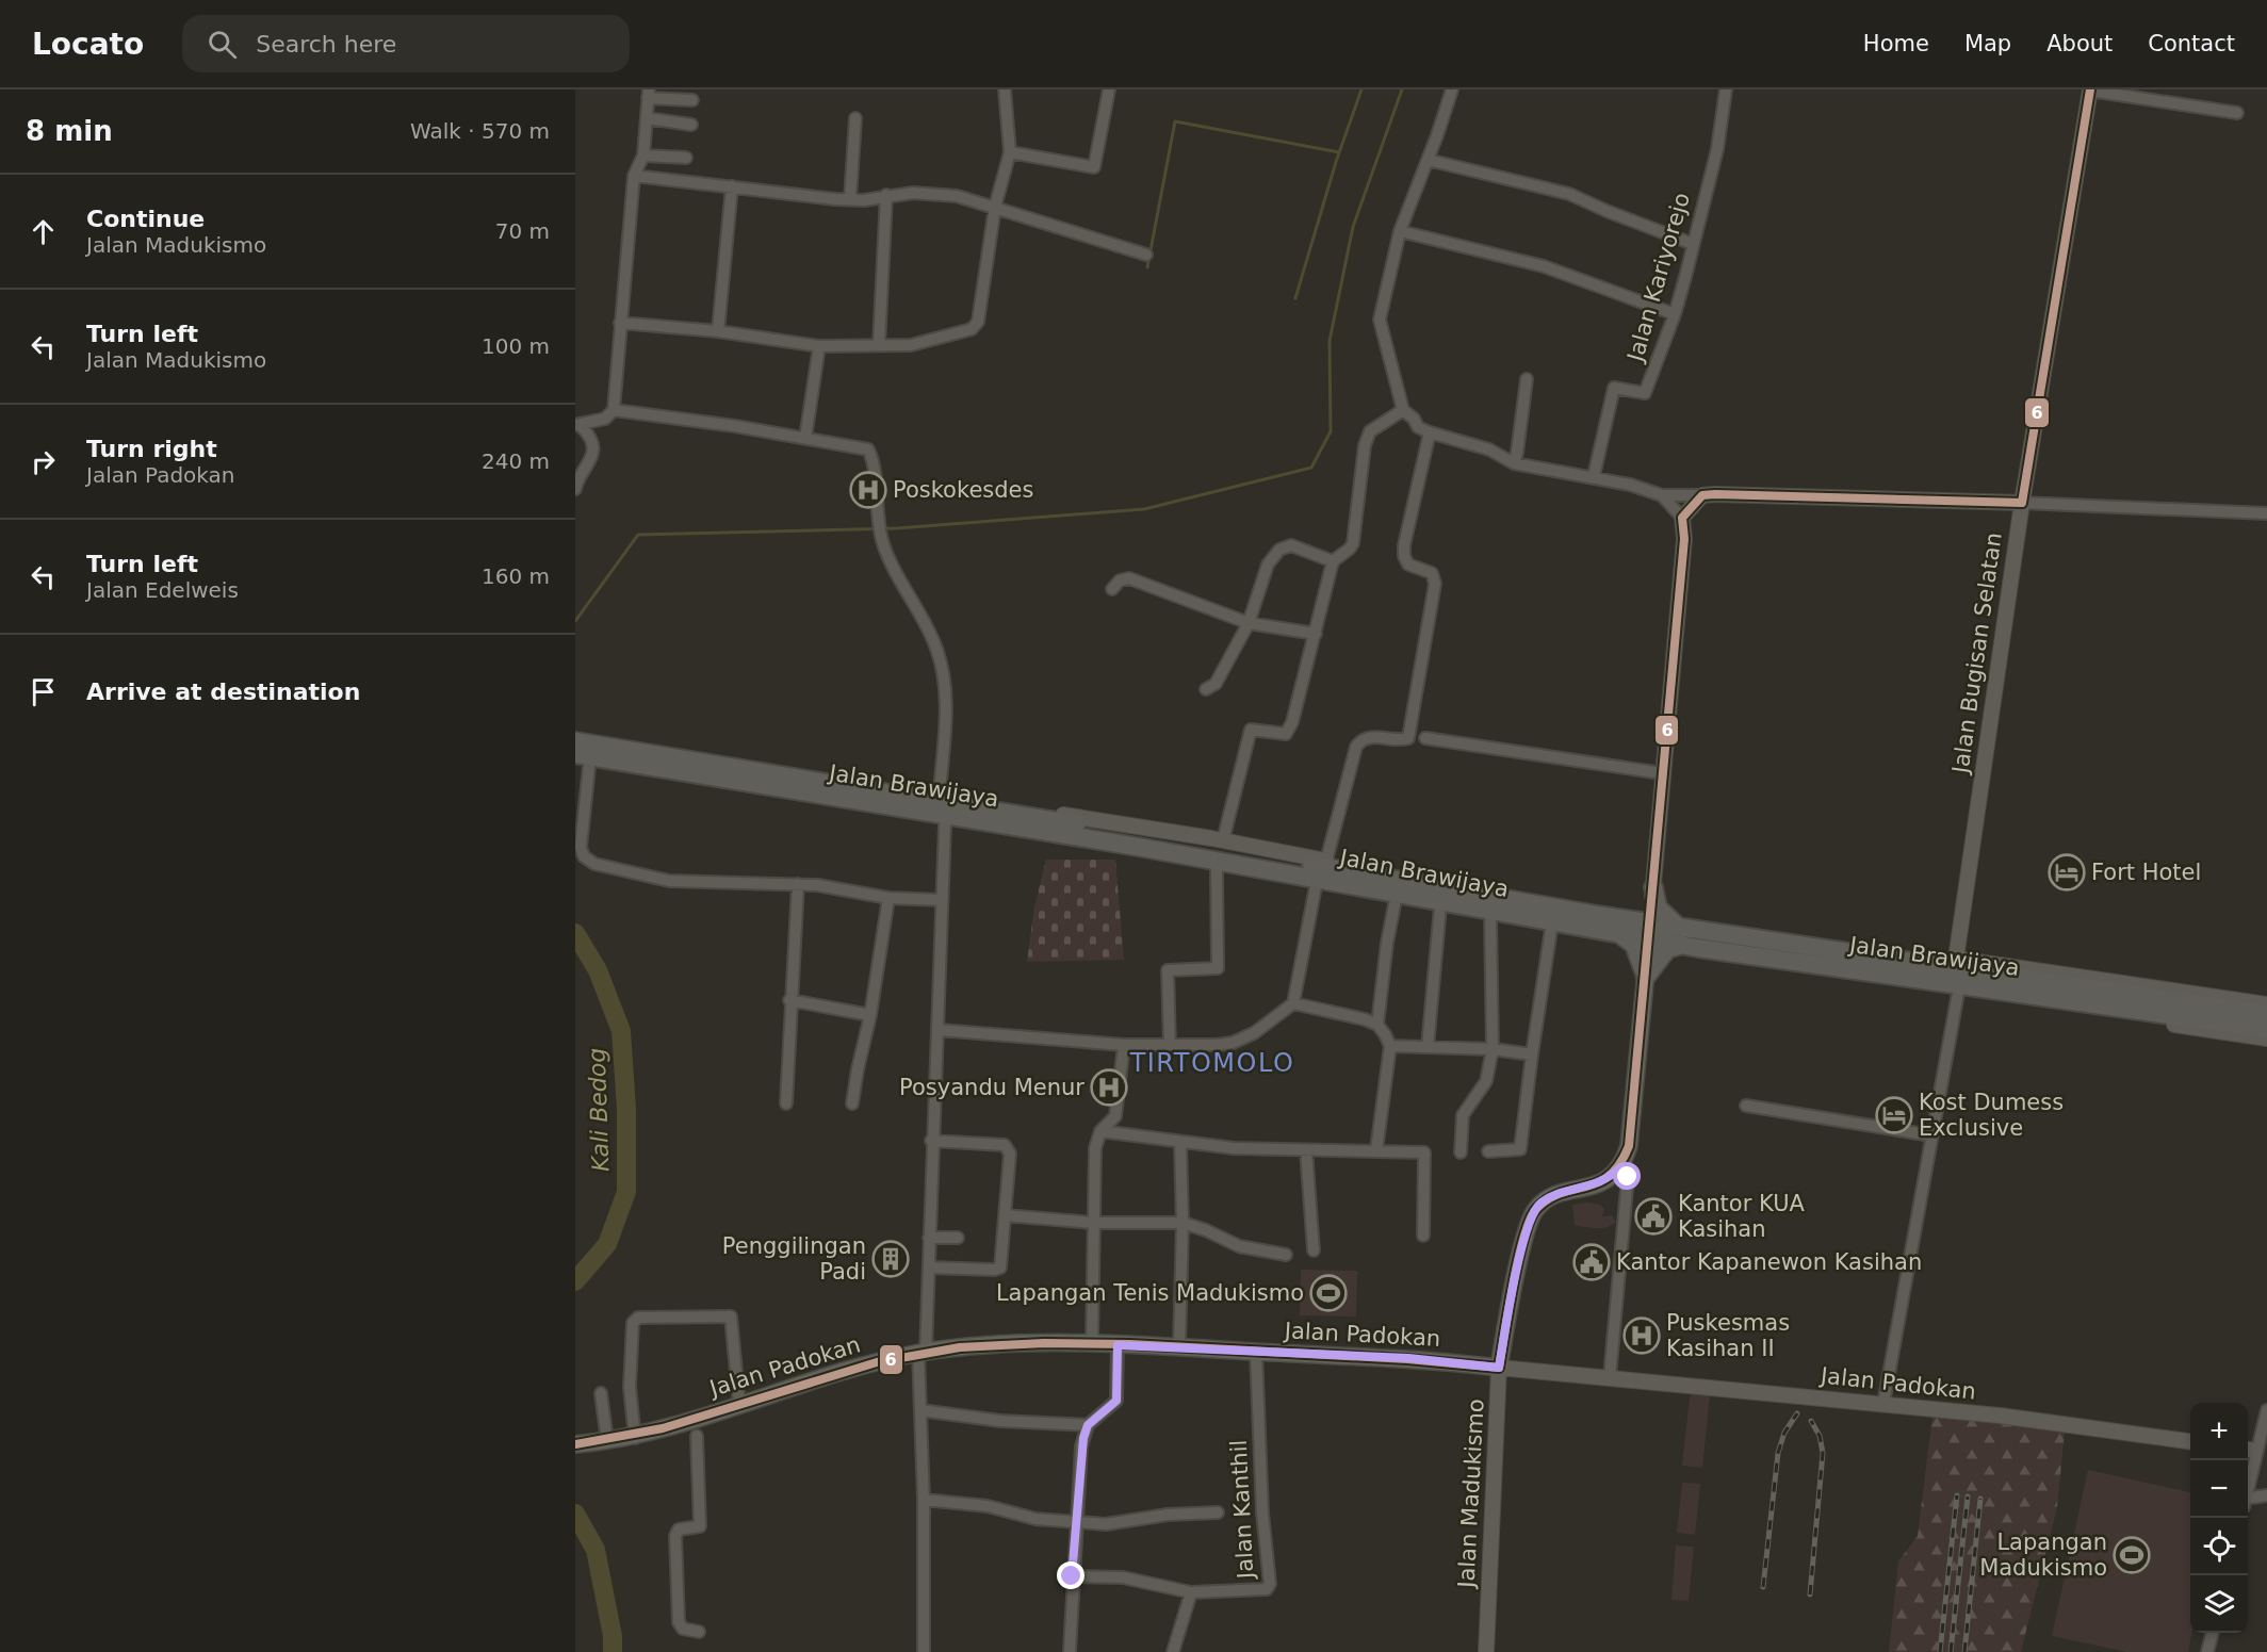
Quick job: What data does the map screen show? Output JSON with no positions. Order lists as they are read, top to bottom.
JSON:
{
  "streets": {
    "highway": ["Jalan Brawijaya"],
    "main road": ["Jalan Padokan", "Jalan Madukismo"],
    "street": ["Jalan Kariyorejo", "Jalan Bugisan Selatan", "Jalan Kanthil"]
  },
  "crossings": [
    ["Jalan Padokan", "Jalan Madukismo"],
    ["Jalan Padokan", "Jalan Kanthil"]
  ],
  "districts": ["TIRTOMOLO"],
  "water": ["Kali Bedog"],
  "places": {
    "hospital": ["Poskokesdes", "Posyandu Menur", "Puskesmas Kasihan II"],
    "hotel": ["Fort Hotel", "Kost Dumess Exclusive"],
    "public building": ["Kantor KUA Kasihan", "Kantor Kapanewon Kasihan"],
    "building": ["Penggilingan Padi"],
    "sports": ["Lapangan Tenis Madukismo", "Lapangan Madukismo"]
  },
  "lines": ["transit line 6"],
  "page": {
    "header": "Locato",
    "search": "Search here",
    "nav": [
      "Home",
      "Map",
      "About",
      "Contact"
    ],
    "heading": ["8 min", "Walk · 570 m"],
    "list": [
      ["Continue", "Jalan Madukismo", "70 m"],
      ["Turn left", "Jalan Madukismo", "100 m"],
      ["Turn right", "Jalan Padokan", "240 m"],
      ["Turn left", "Jalan Edelweis", "160 m"],
      "Arrive at destination"
    ],
    "map_buttons": ["+", "−"]
  }
}
